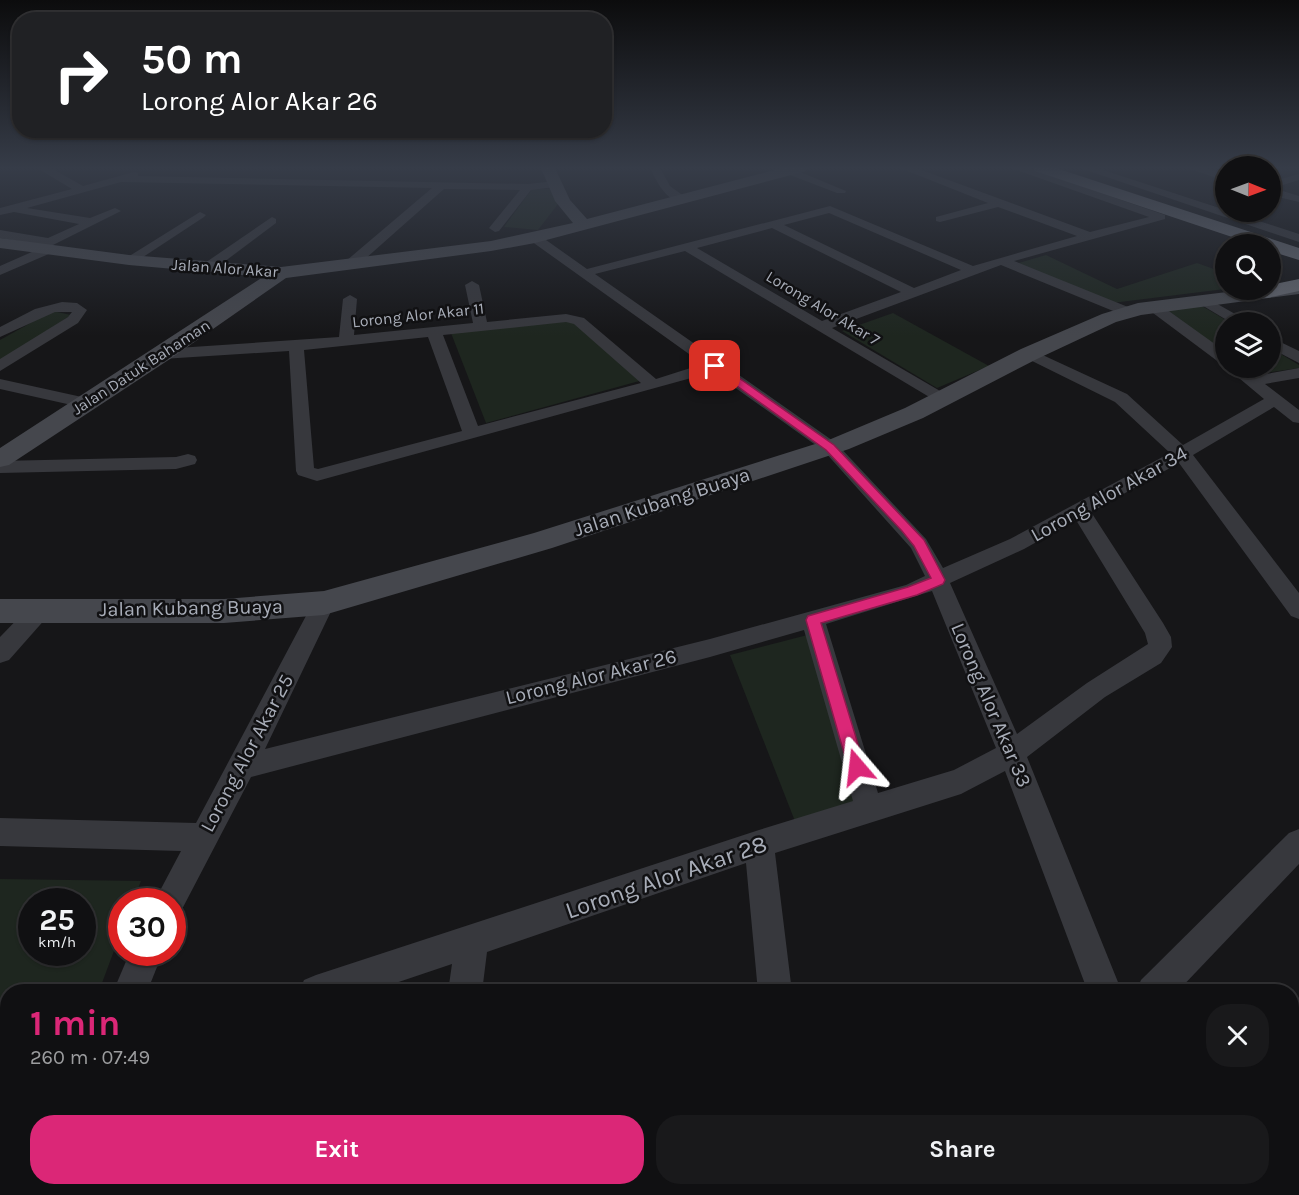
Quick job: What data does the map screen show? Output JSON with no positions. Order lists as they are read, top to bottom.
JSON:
{
  "streets": {
    "street": [
      "Jalan Alor Akar",
      "Lorong Alor Akar 7",
      "Lorong Alor Akar 11",
      "Jalan Datuk Bahaman",
      "Lorong Alor Akar 34",
      "Jalan Kubang Buaya",
      "Lorong Alor Akar 26",
      "Lorong Alor Akar 33",
      "Lorong Alor Akar 25",
      "Lorong Alor Akar 28"
    ]
  },
  "crossings": [
    ["Jalan Alor Akar", "Jalan Datuk Bahaman"],
    ["Jalan Alor Akar", "Lorong Alor Akar 33"],
    ["Lorong Alor Akar 7", "Jalan Kubang Buaya"],
    ["Lorong Alor Akar 11", "Jalan Datuk Bahaman"],
    ["Lorong Alor Akar 34", "Lorong Alor Akar 26"],
    ["Lorong Alor Akar 34", "Lorong Alor Akar 33"],
    ["Lorong Alor Akar 34", "Lorong Alor Akar 28"],
    ["Jalan Kubang Buaya", "Lorong Alor Akar 33"],
    ["Jalan Kubang Buaya", "Lorong Alor Akar 25"],
    ["Lorong Alor Akar 26", "Lorong Alor Akar 33"],
    ["Lorong Alor Akar 26", "Lorong Alor Akar 25"],
    ["Lorong Alor Akar 33", "Lorong Alor Akar 28"]
  ],
  "north": "right",
  "page": {
    "turn": ["50 m", "Lorong Alor Akar 26"],
    "speed": "25 km/h",
    "limit": "30",
    "heading": ["1 min", "260 m · 07:49"],
    "buttons": ["Exit", "Share"]
  }
}
